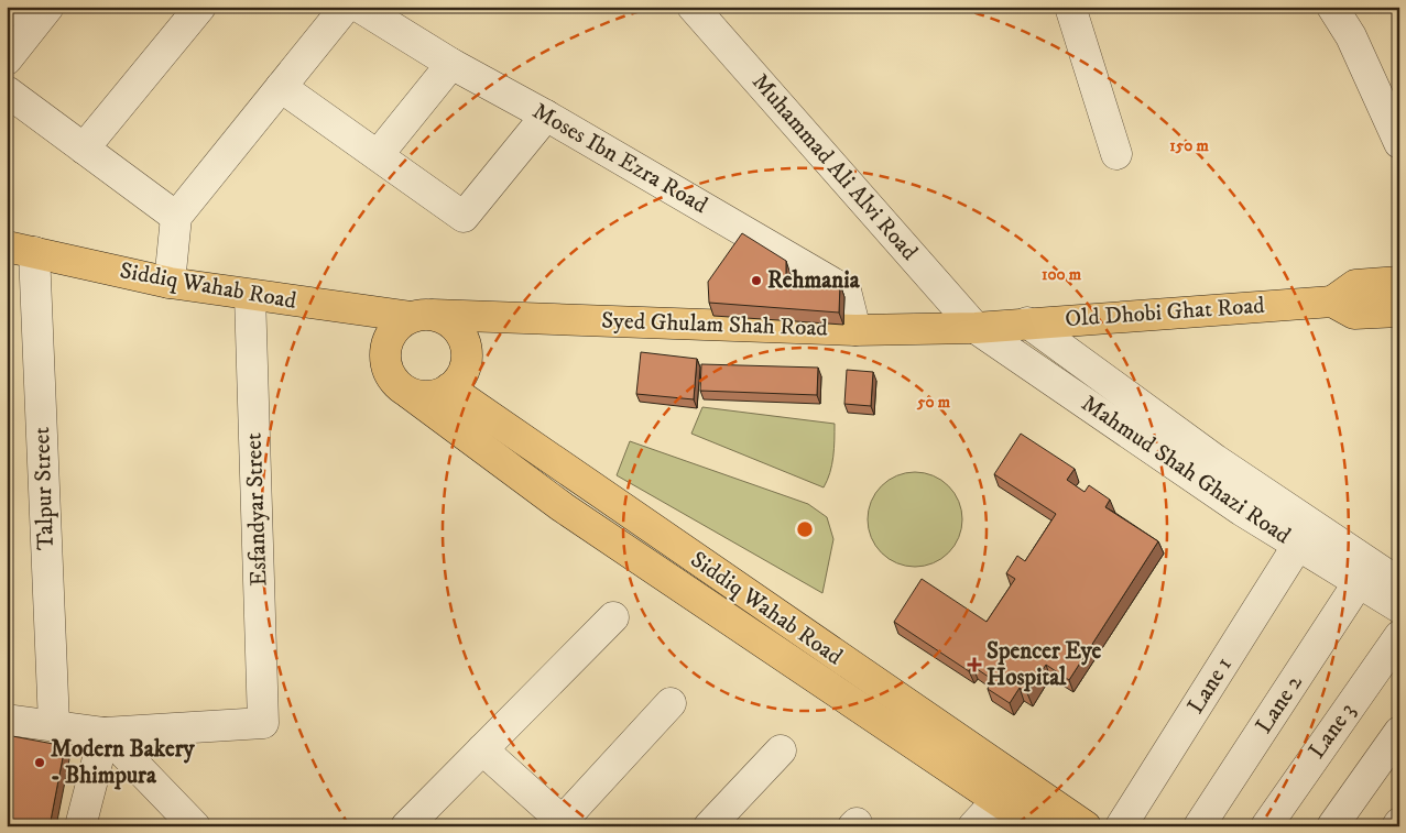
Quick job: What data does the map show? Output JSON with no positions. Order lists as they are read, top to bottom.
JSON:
{
  "streets": {
    "main road": ["Siddiq Wahab Road", "Old Dhobi Ghat Road", "Syed Ghulam Shah Road"],
    "street": [
      "Moses Ibn Ezra Road",
      "Muhammad Ali Alvi Road",
      "Mahmud Shah Ghazi Road",
      "Talpur Street",
      "Esfandyar Street",
      "Lane 1",
      "Lane 2",
      "Lane 3"
    ]
  },
  "crossings": [
    ["Moses Ibn Ezra Road", "Syed Ghulam Shah Road"],
    ["Muhammad Ali Alvi Road", "Old Dhobi Ghat Road"],
    ["Muhammad Ali Alvi Road", "Syed Ghulam Shah Road"],
    ["Muhammad Ali Alvi Road", "Mahmud Shah Ghazi Road"],
    ["Siddiq Wahab Road", "Syed Ghulam Shah Road"],
    ["Siddiq Wahab Road", "Talpur Street"],
    ["Siddiq Wahab Road", "Esfandyar Street"],
    ["Old Dhobi Ghat Road", "Syed Ghulam Shah Road"],
    ["Old Dhobi Ghat Road", "Mahmud Shah Ghazi Road"],
    ["Syed Ghulam Shah Road", "Mahmud Shah Ghazi Road"],
    ["Mahmud Shah Ghazi Road", "Lane 1"],
    ["Mahmud Shah Ghazi Road", "Lane 2"]
  ],
  "places": {
    "other": ["Rehmania", "Modern Bakery - Bhimpura"],
    "health": ["Spencer Eye Hospital"]
  },
  "rings": ["150 m", "100 m", "50 m"]
}
